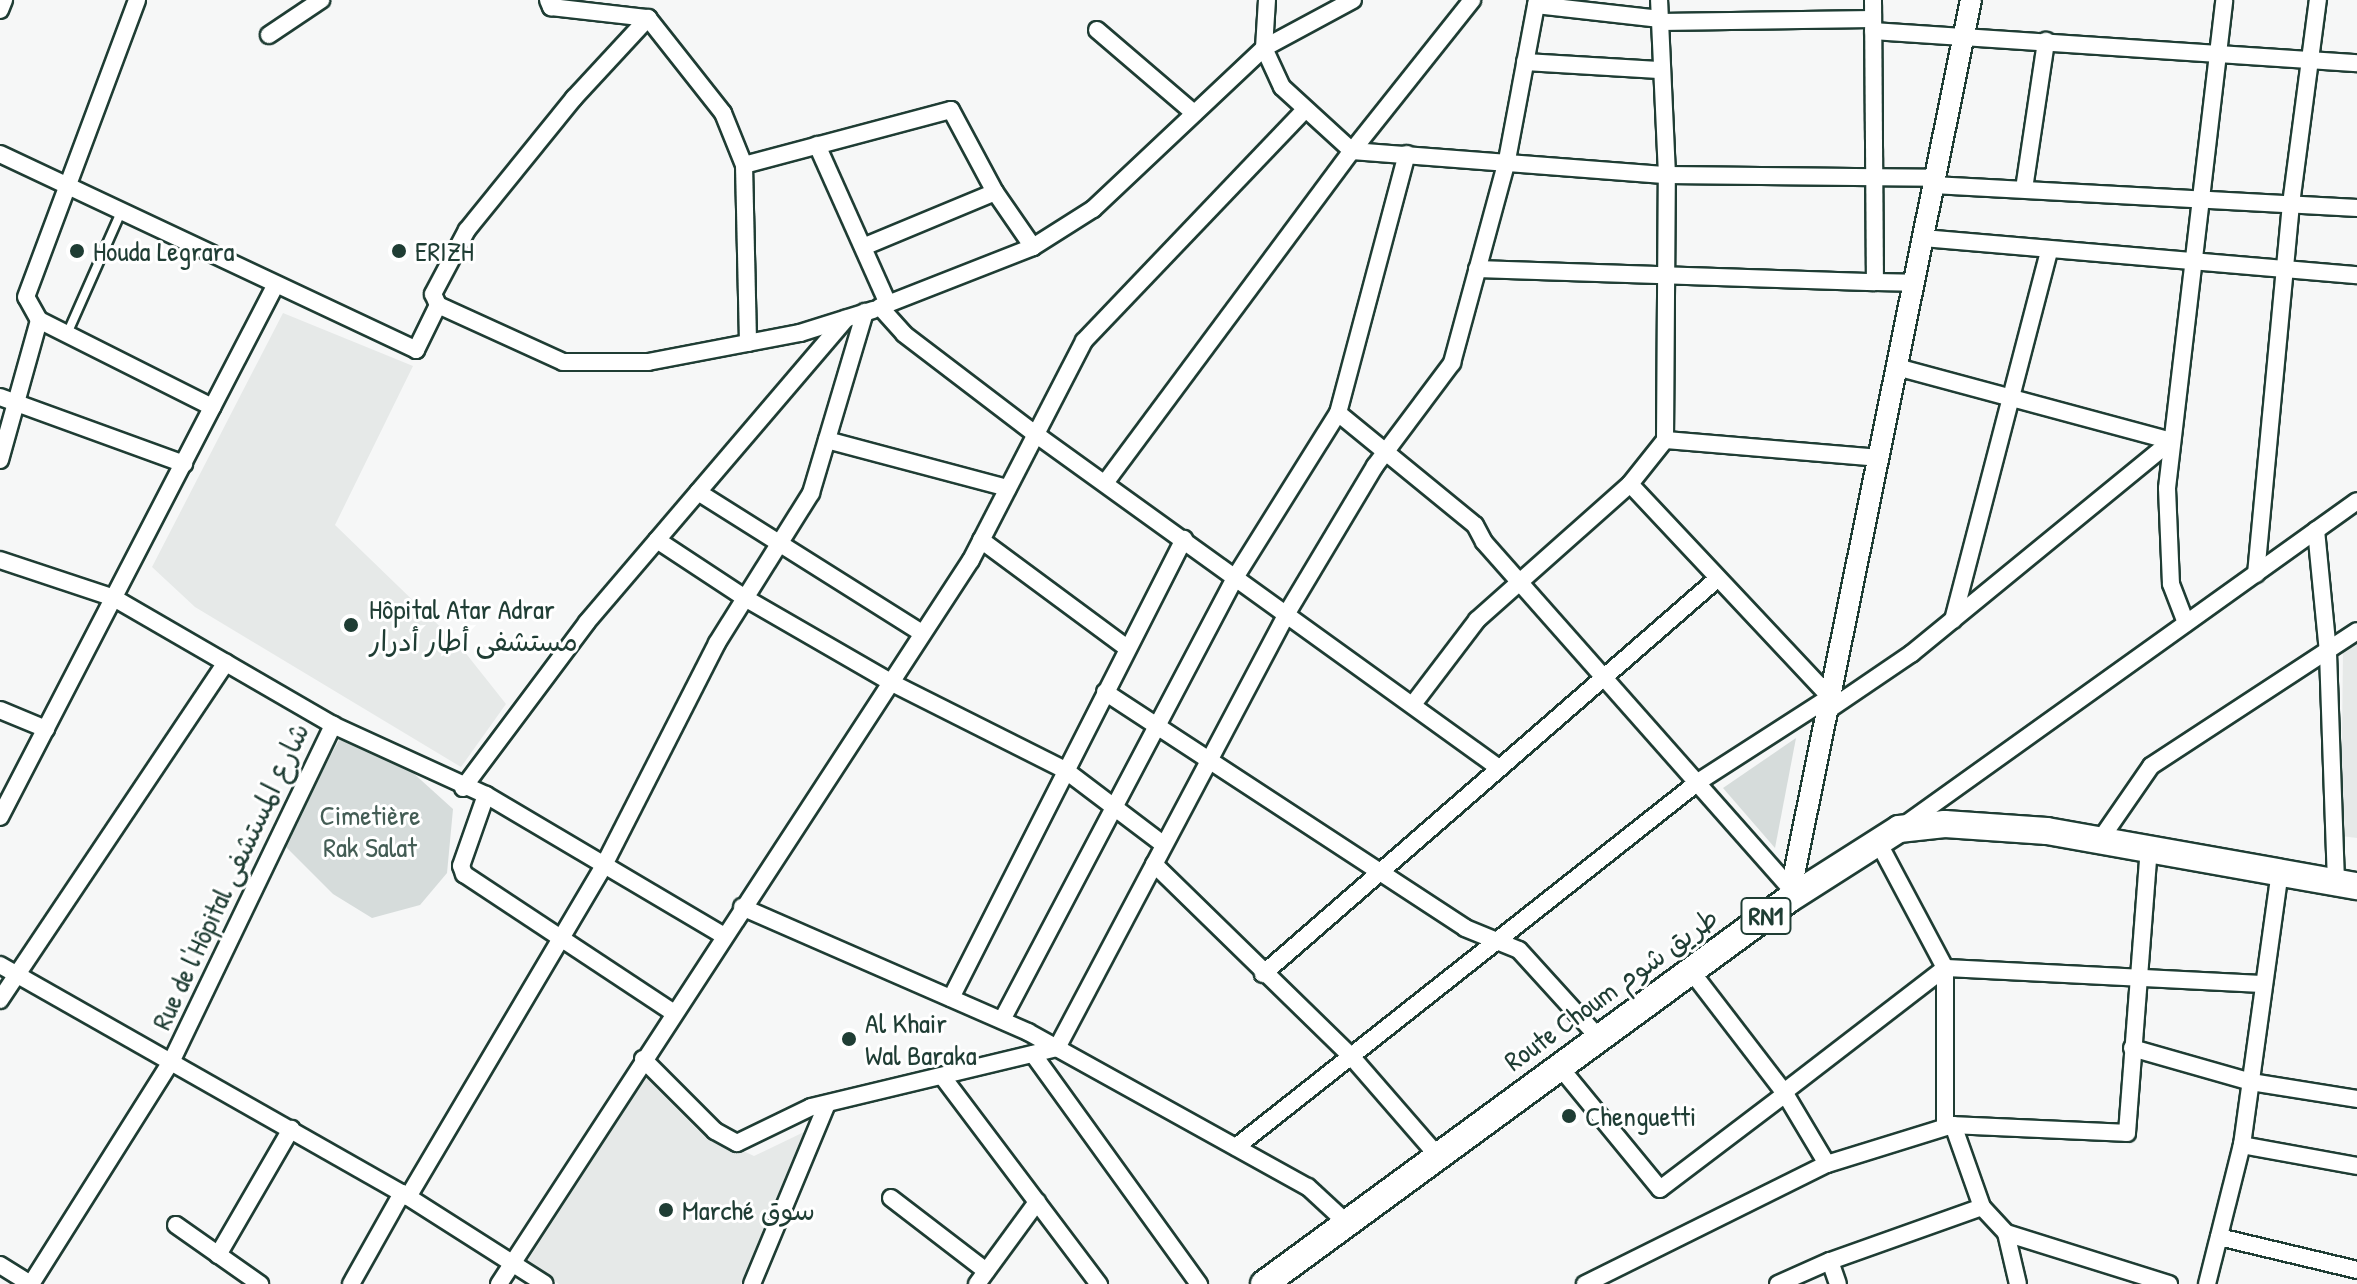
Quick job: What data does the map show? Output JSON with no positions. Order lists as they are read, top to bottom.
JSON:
{
  "streets": {
    "highway": ["RN1", "Route Choum طريق شوم"],
    "street": ["Rue de l'Hôpital شارع المستشفى"]
  },
  "parks": ["Cimetière Rak Salat"],
  "places": [
    "Houda Legrara",
    "ERIZH",
    "Hôpital Atar Adrar مستشفى أطار أدرار",
    "Al Khair Wal Baraka",
    "Chenguetti",
    "Marché سوق"
  ]
}
